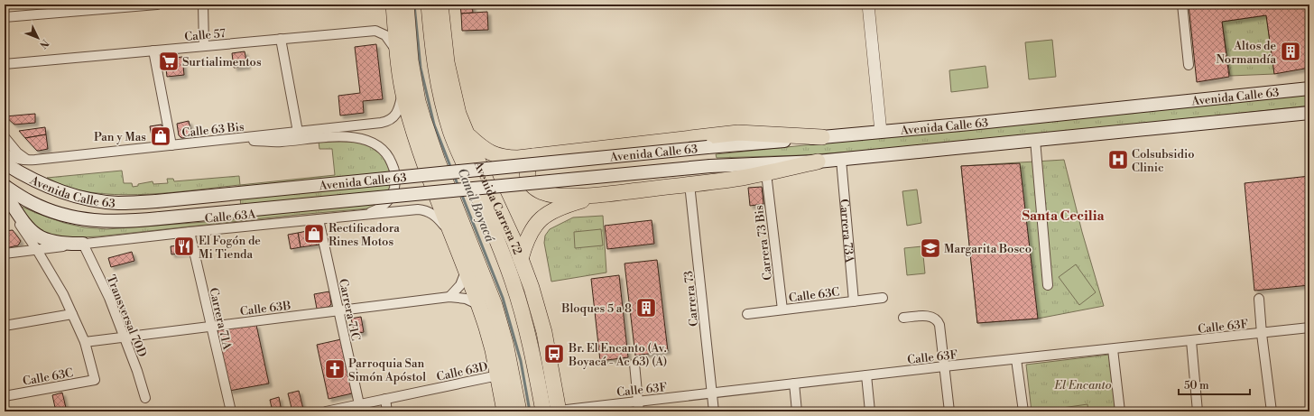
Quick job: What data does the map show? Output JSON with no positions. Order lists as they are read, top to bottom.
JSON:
{
  "streets": {
    "highway": ["Avenida Carrera 72"],
    "main road": ["Avenida Calle 63"],
    "street": [
      "Calle 57",
      "Calle 63 Bis",
      "Calle 63A",
      "Carrera 73A",
      "Carrera 73 Bis",
      "Calle 63C",
      "Carrera 73",
      "Calle 63B",
      "Carrera 71C",
      "Transversal 70D",
      "Carrera 71A",
      "Calle 63F",
      "Calle 63D"
    ]
  },
  "crossings": [
    ["Avenida Calle 63", "Carrera 73A"],
    ["Avenida Carrera 72", "Calle 63F"],
    ["Calle 63A", "Carrera 71C"],
    ["Calle 63A", "Transversal 70D"],
    ["Calle 63A", "Carrera 71A"],
    ["Carrera 73A", "Calle 63C"],
    ["Carrera 73 Bis", "Calle 63C"],
    ["Calle 63C", "Calle 63B"],
    ["Carrera 73", "Calle 63F"],
    ["Calle 63B", "Carrera 71C"],
    ["Calle 63B", "Transversal 70D"],
    ["Calle 63B", "Carrera 71A"],
    ["Carrera 71C", "Calle 63D"]
  ],
  "districts": ["Santa Cecilia"],
  "water": ["Canal Boyacá"],
  "parks": ["El Encanto"],
  "places": {
    "building": ["Altos de Normandía", "Bloques 5 a 8"],
    "supermarket": ["Surtialimentos"],
    "shop": ["Pan y Mas", "Rectificadora Rines Motos"],
    "hospital": ["Colsubsidio Clinic"],
    "restaurant": ["El Fogón de Mi Tienda"],
    "school or university": ["Margarita Bosco"],
    "bus stop": ["Br. El Encanto (Av. Boyacá - Ac 63) (A)"],
    "church": ["Parroquia San Simón Apóstol"]
  },
  "scale_bar": "50 m",
  "north": "bottom right"
}
